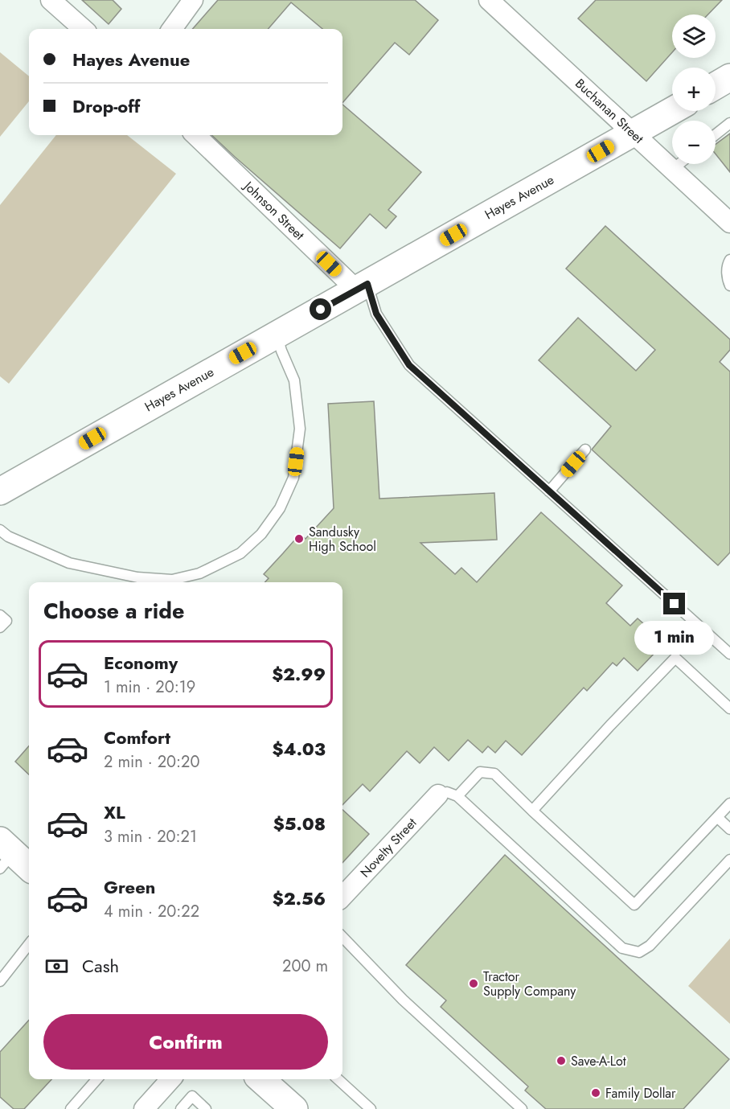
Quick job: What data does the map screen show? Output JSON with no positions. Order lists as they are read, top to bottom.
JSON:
{
  "streets": {
    "main road": ["Hayes Avenue"],
    "street": ["Buchanan Street", "Johnson Street", "Novelty Street"]
  },
  "crossings": [
    ["Buchanan Street", "Hayes Avenue"],
    ["Hayes Avenue", "Johnson Street"]
  ],
  "places": [
    "Sandusky High School",
    "Tractor Supply Company",
    "Save-A-Lot",
    "Family Dollar"
  ],
  "page": {
    "map_buttons": ["+", "−"],
    "banner": ["Hayes Avenue", "Drop-off"],
    "heading": "Choose a ride",
    "bubble": "1 min",
    "list": [
      {
        "name": "Economy",
        "note": "1 min · 20:19",
        "value": "$2.99"
      },
      {
        "name": "Comfort",
        "note": "2 min · 20:20",
        "value": "$4.03"
      },
      {
        "name": "XL",
        "note": "3 min · 20:21",
        "value": "$5.08"
      },
      {
        "name": "Green",
        "note": "4 min · 20:22",
        "value": "$2.56"
      }
    ],
    "pay": ["Cash", "200 m"],
    "buttons": "Confirm"
  }
}
